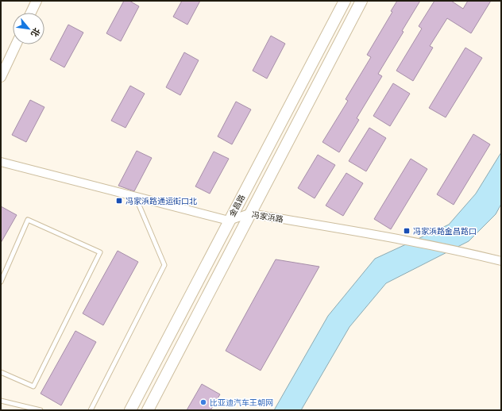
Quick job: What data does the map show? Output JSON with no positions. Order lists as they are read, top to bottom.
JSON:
{
  "streets": {
    "main road": ["金昌路"],
    "street": ["冯家浜路"]
  },
  "crossings": [
    ["金昌路", "冯家浜路"]
  ],
  "places": {
    "transit": ["冯家浜路通运街口北", "冯家浜路金昌路口"],
    "other": ["比亚迪汽车王朝网"]
  },
  "north": "bottom right"
}
